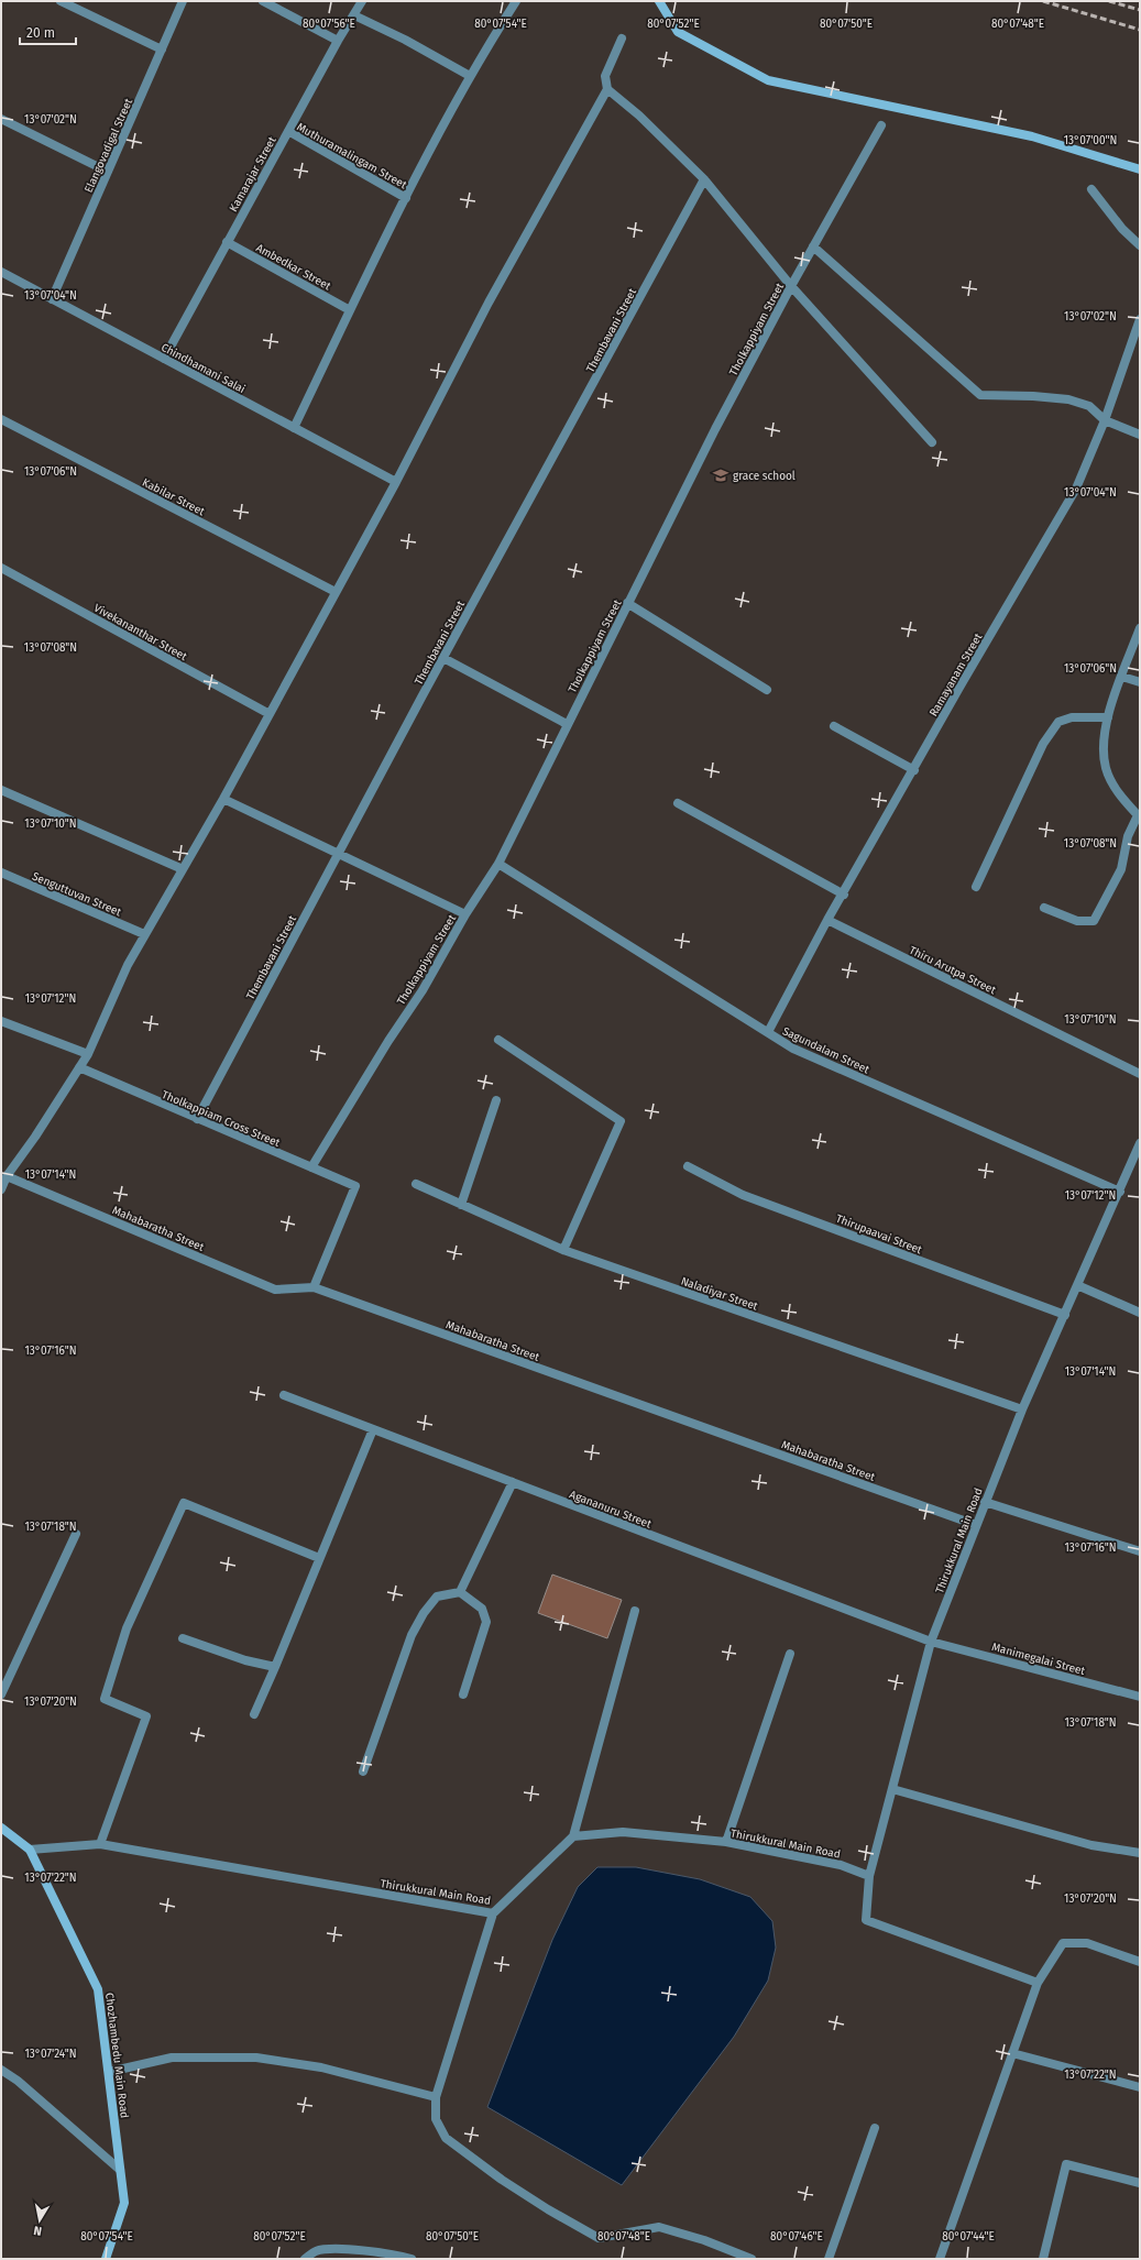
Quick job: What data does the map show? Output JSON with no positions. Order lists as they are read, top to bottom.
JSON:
{
  "streets": {
    "street": [
      "Elangovadigal Street",
      "Muthuramalingam Street",
      "Kamarajar Street",
      "Ambedkar Street",
      "Tholkappiyam Street",
      "Thembavani Street",
      "Chindhamani Salai",
      "Kabilar Street",
      "Vivekananthar Street",
      "Ramayanam Street",
      "Senguttuvan Street",
      "Thiru Arutpa Street",
      "Sagundalam Street",
      "Tholkappiam Cross Street",
      "Mahabaratha Street",
      "Thirupaavai Street",
      "Naladiyar Street",
      "Agananuru Street",
      "Thirukkural Main Road",
      "Manimegalai Street",
      "Chozhambedu Main Road"
    ]
  },
  "crossings": [
    ["Elangovadigal Street", "Chindhamani Salai"],
    ["Muthuramalingam Street", "Kamarajar Street"],
    ["Kamarajar Street", "Ambedkar Street"],
    ["Kamarajar Street", "Chindhamani Salai"],
    ["Tholkappiyam Street", "Sagundalam Street"],
    ["Tholkappiyam Street", "Tholkappiam Cross Street"],
    ["Thembavani Street", "Tholkappiam Cross Street"],
    ["Ramayanam Street", "Thiru Arutpa Street"],
    ["Ramayanam Street", "Sagundalam Street"],
    ["Sagundalam Street", "Thirukkural Main Road"],
    ["Tholkappiam Cross Street", "Mahabaratha Street"],
    ["Mahabaratha Street", "Thirukkural Main Road"],
    ["Thirupaavai Street", "Thirukkural Main Road"],
    ["Naladiyar Street", "Thirukkural Main Road"],
    ["Agananuru Street", "Thirukkural Main Road"],
    ["Agananuru Street", "Manimegalai Street"],
    ["Thirukkural Main Road", "Manimegalai Street"],
    ["Thirukkural Main Road", "Chozhambedu Main Road"]
  ],
  "places": {
    "school or university": ["grace school"]
  },
  "scale_bar": "20 m",
  "north": "bottom",
  "coordinates": [
    "80°07'56\"E",
    "80°07'54\"E",
    "80°07'52\"E",
    "80°07'50\"E",
    "80°07'48\"E",
    "13°07'02\"N",
    "13°07'00\"N",
    "13°07'04\"N",
    "13°07'06\"N",
    "13°07'08\"N",
    "13°07'10\"N",
    "13°07'12\"N",
    "13°07'14\"N",
    "13°07'16\"N",
    "13°07'18\"N",
    "13°07'20\"N",
    "13°07'22\"N",
    "13°07'24\"N",
    "80°07'46\"E",
    "80°07'44\"E"
  ]
}
